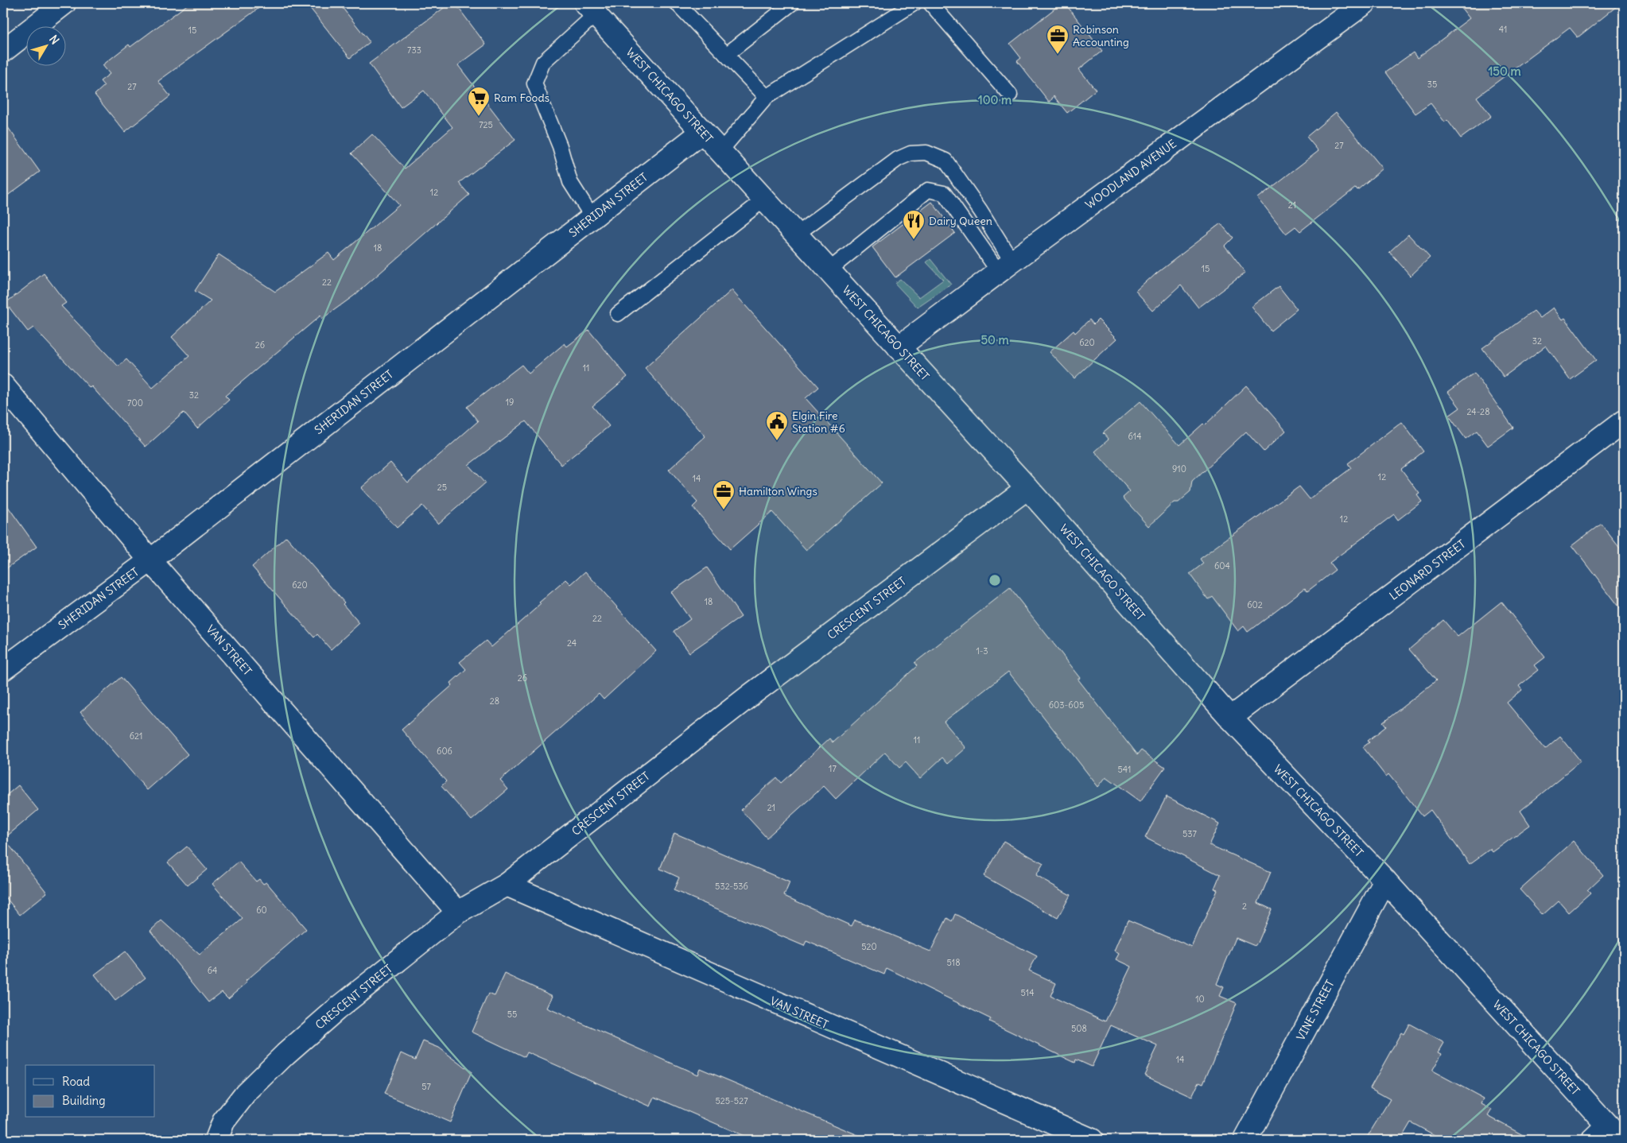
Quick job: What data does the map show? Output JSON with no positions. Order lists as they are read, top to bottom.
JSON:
{
  "streets": {
    "street": [
      "WEST CHICAGO STREET",
      "WOODLAND AVENUE",
      "SHERIDAN STREET",
      "LEONARD STREET",
      "CRESCENT STREET",
      "VAN STREET",
      "VINE STREET"
    ]
  },
  "crossings": [
    ["WEST CHICAGO STREET", "WOODLAND AVENUE"],
    ["WEST CHICAGO STREET", "SHERIDAN STREET"],
    ["WEST CHICAGO STREET", "LEONARD STREET"],
    ["WEST CHICAGO STREET", "CRESCENT STREET"],
    ["WEST CHICAGO STREET", "VINE STREET"],
    ["SHERIDAN STREET", "VAN STREET"],
    ["CRESCENT STREET", "VAN STREET"]
  ],
  "places": {
    "office": ["Robinson Accounting", "Hamilton Wings"],
    "supermarket": ["Ram Foods"],
    "restaurant": ["Dairy Queen"],
    "public building": ["Elgin Fire Station #6"]
  },
  "house_numbers": [
    "41",
    "15",
    "733",
    "35",
    "27",
    "725",
    "27",
    "12",
    "21",
    "18",
    "15",
    "22",
    "32",
    "620",
    "26",
    "11",
    "32",
    "19",
    "700",
    "24-28",
    "614",
    "910",
    "12",
    "14",
    "25",
    "12",
    "604",
    "620",
    "18",
    "602",
    "22",
    "24",
    "1-3",
    "26",
    "28",
    "603-605",
    "621",
    "11",
    "606",
    "17",
    "541",
    "21",
    "537",
    "532-536",
    "2",
    "60",
    "520",
    "518",
    "64",
    "514",
    "10",
    "55",
    "508",
    "14",
    "57",
    "525-527"
  ],
  "legend": ["Road", "Building"],
  "north": "top right",
  "rings": ["150 m", "100 m", "50 m"]
}
